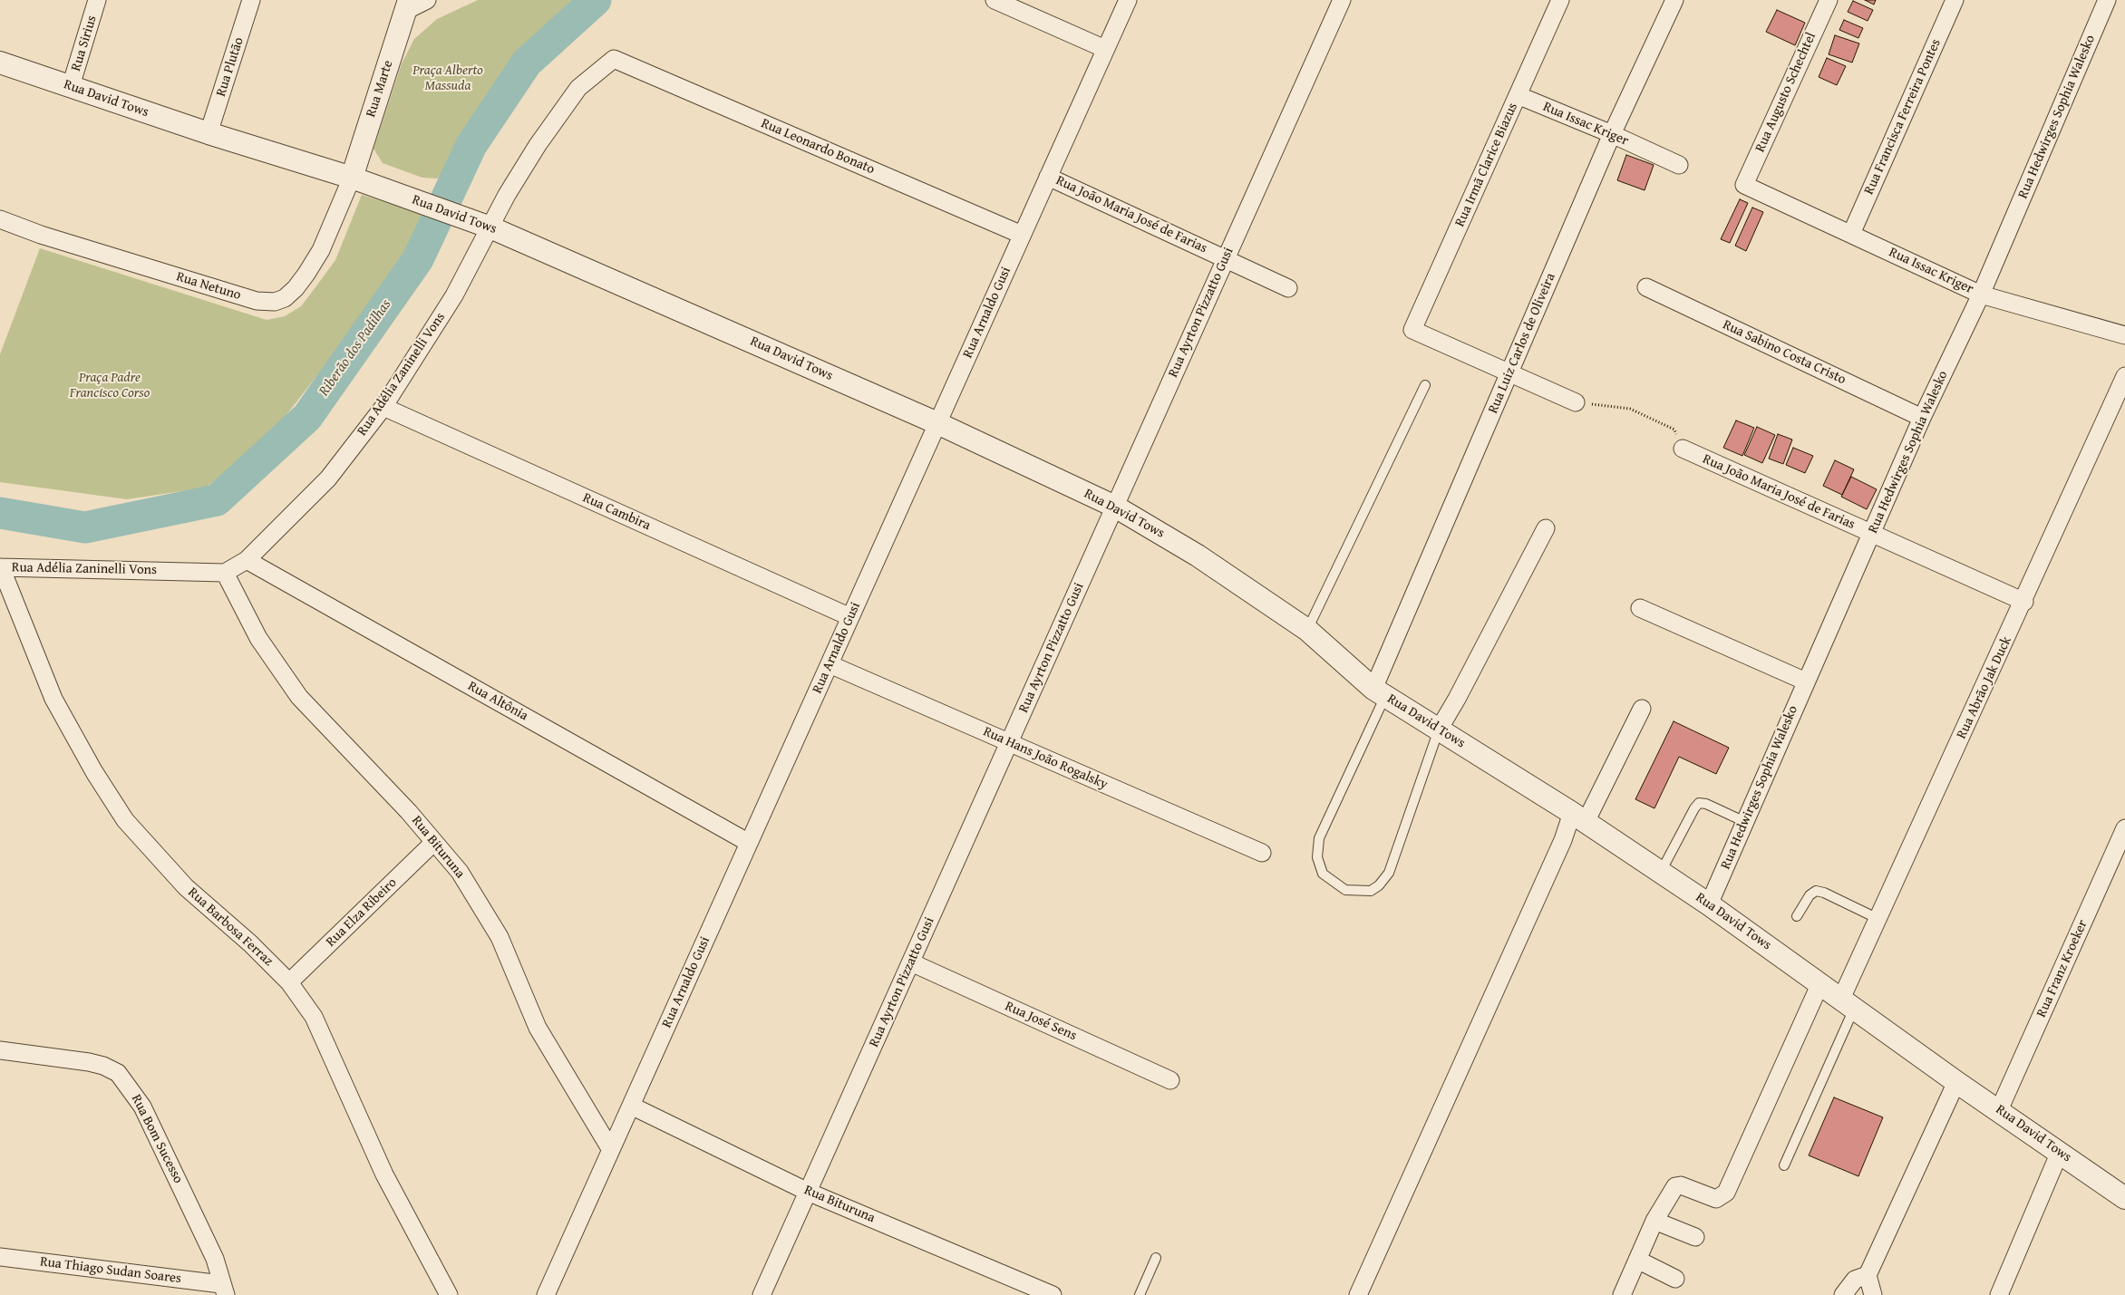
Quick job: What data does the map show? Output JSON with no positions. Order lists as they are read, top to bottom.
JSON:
{
  "streets": {
    "street": [
      "Rua Sirius",
      "Rua Plutão",
      "Rua Marte",
      "Rua Augusto Schechtel",
      "Rua David Tows",
      "Rua Francisca Ferreira Pontes",
      "Rua Hedwirges Sophia Walesko",
      "Rua Issac Kriger",
      "Rua Leonardo Bonato",
      "Rua Irmã Clarice Biazus",
      "Rua João Maria José de Farias",
      "Rua Netuno",
      "Rua Arnaldo Gusi",
      "Rua Ayrton Pizzatto Gusi",
      "Rua Luiz Carlos de Oliveira",
      "Rua Sabino Costa Cristo",
      "Rua Adélia Zaninelli Vons",
      "Rua Cambira",
      "Rua Abrão Jak Duck",
      "Rua Altônia",
      "Rua Hans João Rogalsky",
      "Rua Bituruna",
      "Rua Elza Ribeiro",
      "Rua Barbosa Ferraz",
      "Rua Franz Kroeker",
      "Rua José Sens",
      "Rua Bom Sucesso",
      "Rua Thiago Sudan Soares"
    ]
  },
  "crossings": [
    ["Rua Sirius", "Rua David Tows"],
    ["Rua Plutão", "Rua David Tows"],
    ["Rua Marte", "Rua David Tows"],
    ["Rua Marte", "Rua Netuno"],
    ["Rua Augusto Schechtel", "Rua Issac Kriger"],
    ["Rua David Tows", "Rua Hedwirges Sophia Walesko"],
    ["Rua David Tows", "Rua Netuno"],
    ["Rua David Tows", "Rua Arnaldo Gusi"],
    ["Rua David Tows", "Rua Ayrton Pizzatto Gusi"],
    ["Rua David Tows", "Rua Luiz Carlos de Oliveira"],
    ["Rua David Tows", "Rua Adélia Zaninelli Vons"],
    ["Rua David Tows", "Rua Abrão Jak Duck"],
    ["Rua David Tows", "Rua Franz Kroeker"],
    ["Rua Francisca Ferreira Pontes", "Rua Issac Kriger"],
    ["Rua Hedwirges Sophia Walesko", "Rua Issac Kriger"],
    ["Rua Hedwirges Sophia Walesko", "Rua João Maria José de Farias"],
    ["Rua Hedwirges Sophia Walesko", "Rua Sabino Costa Cristo"],
    ["Rua Issac Kriger", "Rua Irmã Clarice Biazus"],
    ["Rua Issac Kriger", "Rua Luiz Carlos de Oliveira"],
    ["Rua Leonardo Bonato", "Rua Arnaldo Gusi"],
    ["Rua Leonardo Bonato", "Rua Adélia Zaninelli Vons"],
    ["Rua Irmã Clarice Biazus", "Rua Luiz Carlos de Oliveira"],
    ["Rua João Maria José de Farias", "Rua Arnaldo Gusi"],
    ["Rua João Maria José de Farias", "Rua Ayrton Pizzatto Gusi"],
    ["Rua João Maria José de Farias", "Rua Abrão Jak Duck"],
    ["Rua Arnaldo Gusi", "Rua Cambira"],
    ["Rua Arnaldo Gusi", "Rua Altônia"],
    ["Rua Arnaldo Gusi", "Rua Hans João Rogalsky"],
    ["Rua Arnaldo Gusi", "Rua Bituruna"],
    ["Rua Ayrton Pizzatto Gusi", "Rua Hans João Rogalsky"],
    ["Rua Ayrton Pizzatto Gusi", "Rua Bituruna"],
    ["Rua Ayrton Pizzatto Gusi", "Rua José Sens"],
    ["Rua Adélia Zaninelli Vons", "Rua Cambira"],
    ["Rua Adélia Zaninelli Vons", "Rua Altônia"],
    ["Rua Adélia Zaninelli Vons", "Rua Bituruna"],
    ["Rua Adélia Zaninelli Vons", "Rua Barbosa Ferraz"],
    ["Rua Bituruna", "Rua Elza Ribeiro"],
    ["Rua Elza Ribeiro", "Rua Barbosa Ferraz"],
    ["Rua Bom Sucesso", "Rua Thiago Sudan Soares"]
  ],
  "water": ["Riberão dos Padilhas"],
  "parks": ["Praça Alberto Massuda", "Praça Padre Francisco Corso"]
}
